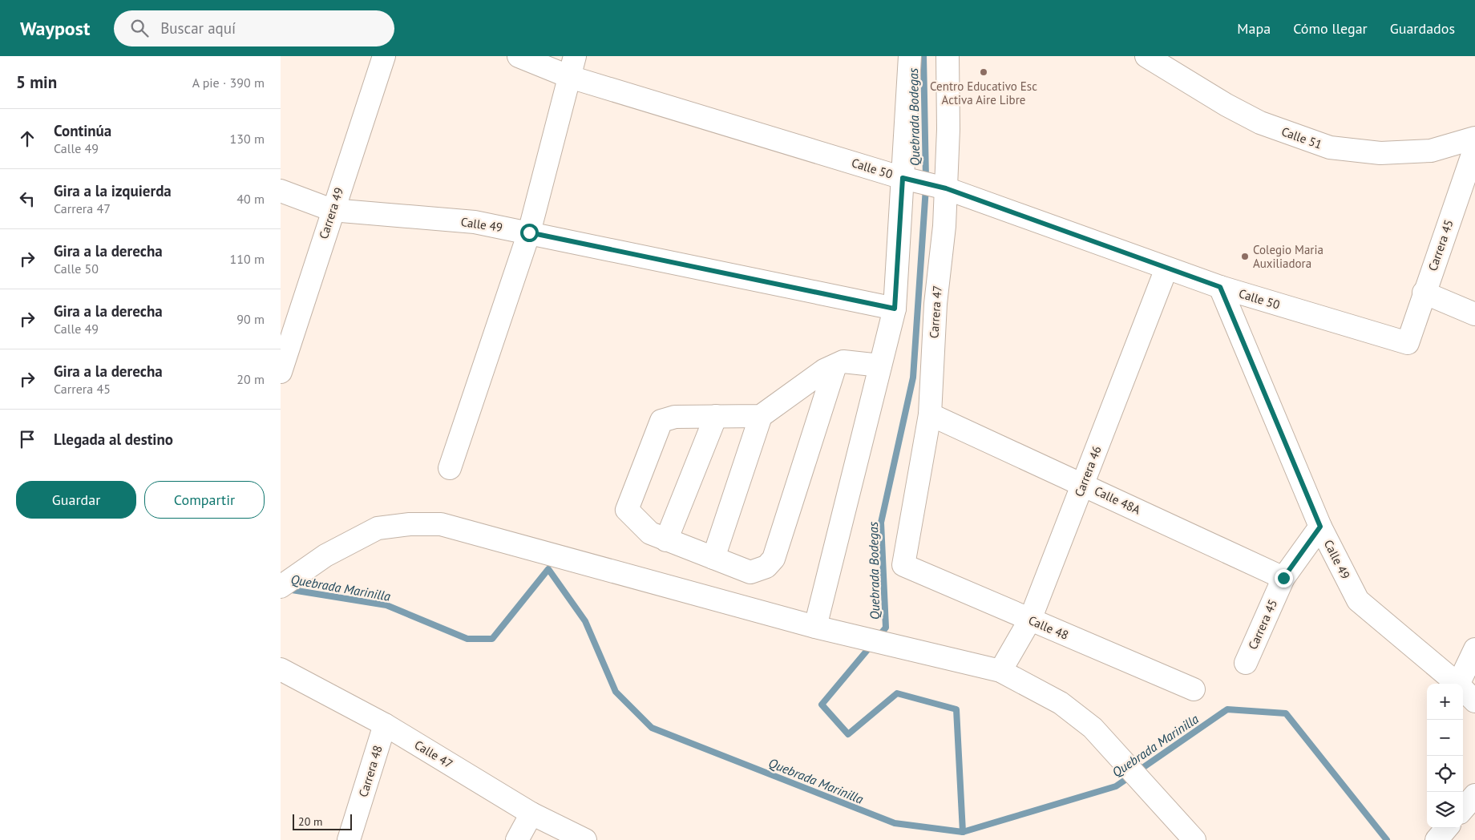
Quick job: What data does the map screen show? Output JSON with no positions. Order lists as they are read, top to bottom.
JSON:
{
  "streets": {
    "street": [
      "Calle 51",
      "Calle 50",
      "Carrera 49",
      "Calle 49",
      "Carrera 45",
      "Carrera 47",
      "Carrera 46",
      "Calle 48A",
      "Calle 48",
      "Calle 47",
      "Carrera 48"
    ]
  },
  "crossings": [
    ["Calle 50", "Calle 49"],
    ["Calle 50", "Carrera 45"],
    ["Calle 50", "Carrera 47"],
    ["Calle 50", "Carrera 46"],
    ["Carrera 49", "Calle 49"],
    ["Calle 49", "Carrera 45"],
    ["Carrera 45", "Calle 48A"],
    ["Carrera 47", "Calle 48A"],
    ["Carrera 47", "Calle 48"],
    ["Carrera 46", "Calle 48A"],
    ["Carrera 46", "Calle 48"],
    ["Calle 47", "Carrera 48"]
  ],
  "water": ["Quebrada Bodegas", "Quebrada Marinilla"],
  "places": ["Centro Educativo Esc Activa Aire Libre", "Colegio Maria Auxiliadora"],
  "scale_bar": "20 m",
  "page": {
    "header": "Waypost",
    "search": "Buscar aquí",
    "nav": ["Mapa", "Cómo llegar", "Guardados"],
    "heading": ["5 min", "A pie · 390 m"],
    "list": [
      ["Continúa", "Calle 49", "130 m"],
      ["Gira a la izquierda", "Carrera 47", "40 m"],
      ["Gira a la derecha", "Calle 50", "110 m"],
      ["Gira a la derecha", "Calle 49", "90 m"],
      ["Gira a la derecha", "Carrera 45", "20 m"],
      "Llegada al destino"
    ],
    "buttons": ["Guardar", "Compartir"],
    "map_buttons": ["+", "−"],
    "scale": "20 m"
  }
}
